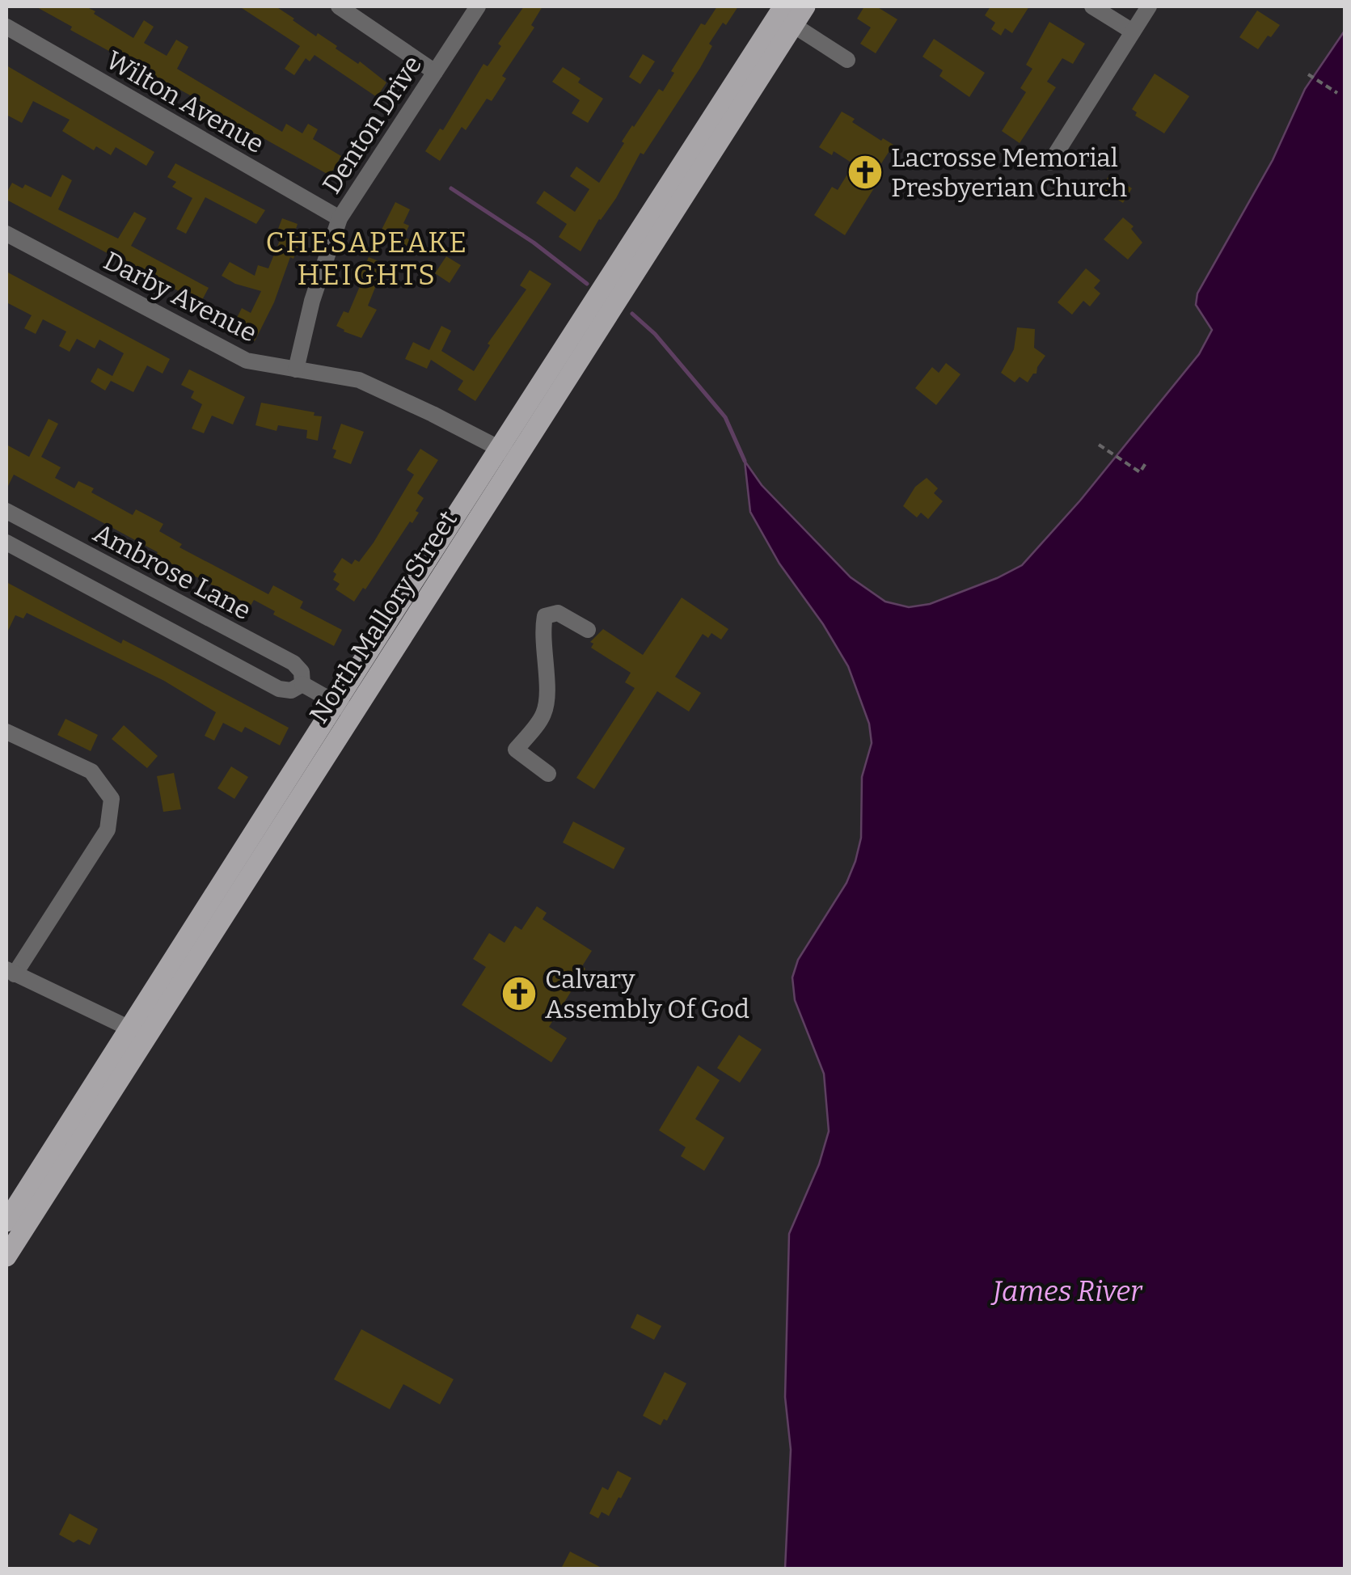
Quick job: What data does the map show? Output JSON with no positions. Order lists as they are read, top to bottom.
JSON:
{
  "streets": {
    "main road": ["North Mallory Street"],
    "street": [
      "Wilton Avenue",
      "Denton Drive",
      "Darby Avenue",
      "Ambrose Lane"
    ]
  },
  "crossings": [
    ["Wilton Avenue", "Denton Drive"],
    ["Denton Drive", "Darby Avenue"],
    ["Darby Avenue", "North Mallory Street"],
    ["Ambrose Lane", "North Mallory Street"]
  ],
  "districts": ["CHESAPEAKE HEIGHTS"],
  "water": ["James River"],
  "places": {
    "church": ["Lacrosse Memorial Presbyerian Church", "Calvary Assembly Of God"]
  }
}
